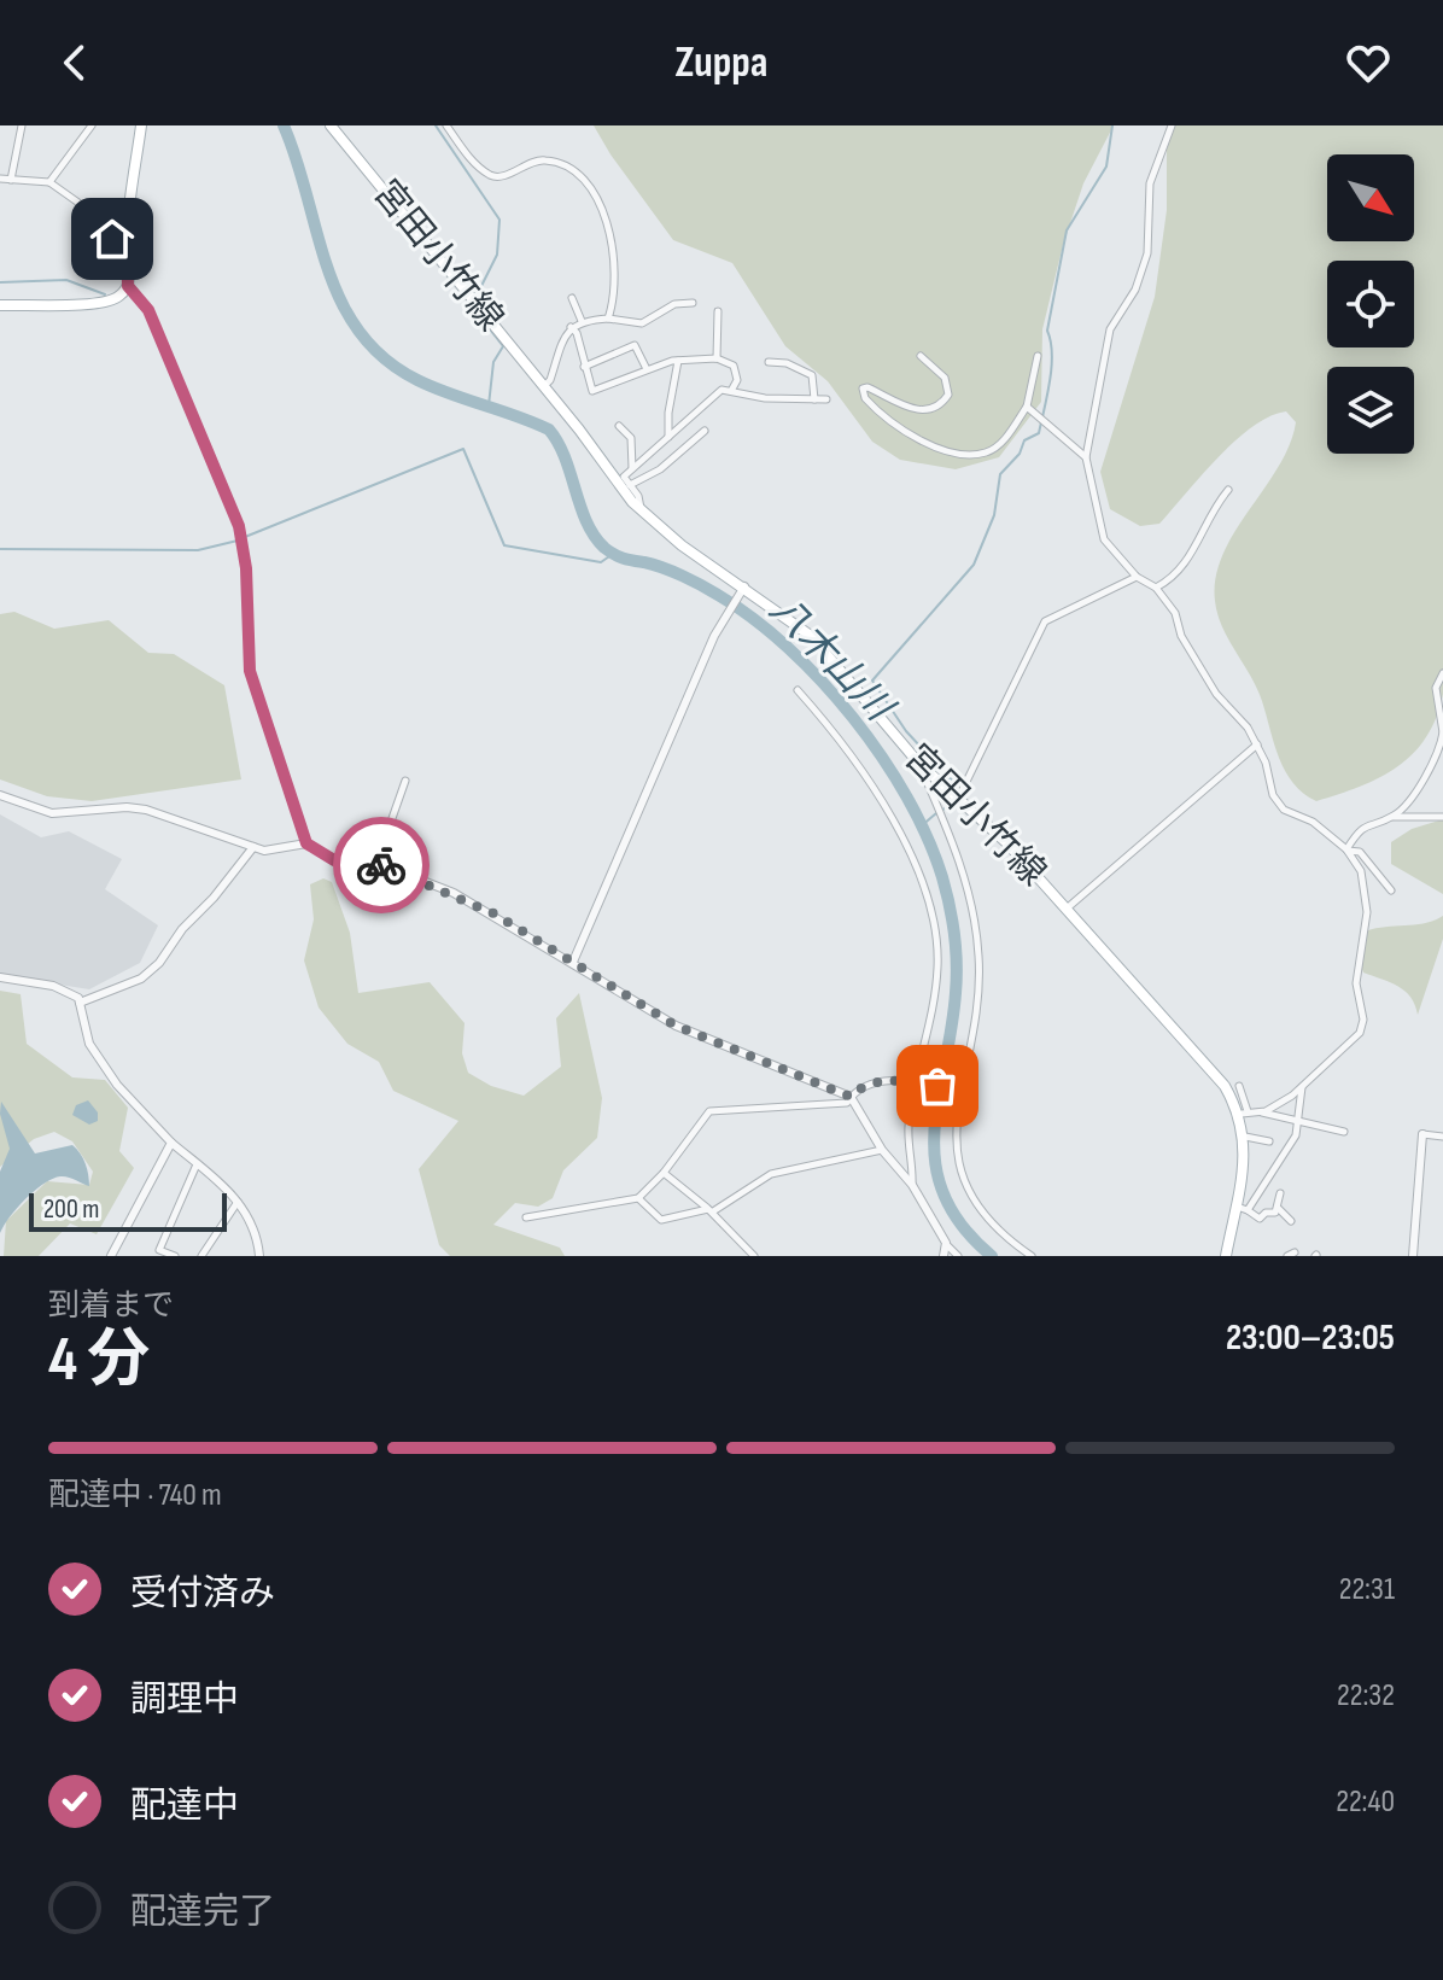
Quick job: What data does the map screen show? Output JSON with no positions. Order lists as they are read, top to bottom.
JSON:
{
  "streets": {
    "main road": ["宮田小竹線"]
  },
  "water": ["八木山川"],
  "scale_bar": "200 m",
  "north": "bottom right",
  "page": {
    "header": "Zuppa",
    "scale": "200 m",
    "heading": ["4 分", "到着まで", "23:00–23:05"],
    "bar": "配達中 · 740 m",
    "list": [
      ["受付済み", "22:31"],
      ["調理中", "22:32"],
      ["配達中", "22:40"],
      "配達完了"
    ]
  }
}
